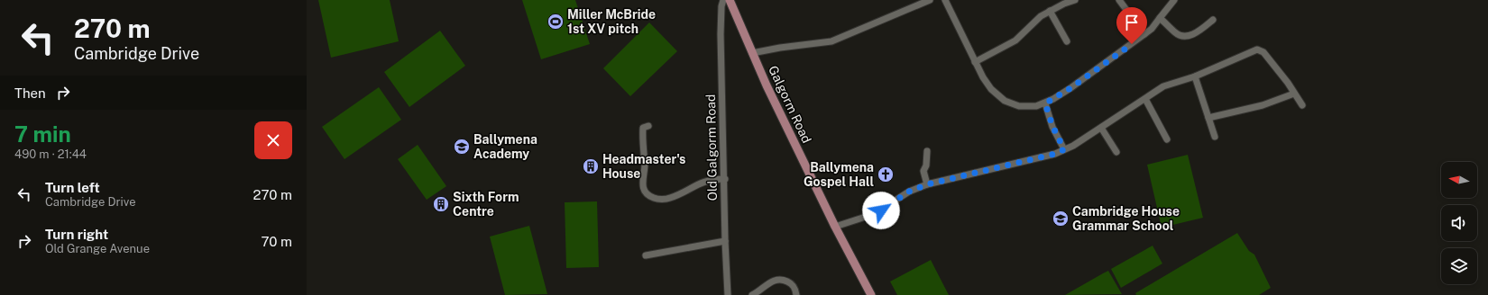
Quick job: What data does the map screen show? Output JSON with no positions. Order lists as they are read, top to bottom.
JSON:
{
  "streets": {
    "main road": ["Galgorm Road"],
    "street": ["Old Galgorm Road"]
  },
  "places": {
    "sports": ["Miller McBride 1st XV pitch"],
    "school or university": ["Ballymena Academy", "Cambridge House Grammar School"],
    "building": ["Headmaster's House", "Sixth Form Centre"],
    "church": ["Ballymena Gospel Hall"]
  },
  "north": "left",
  "page": {
    "turn": ["270 m", "Cambridge Drive"],
    "then": "Then",
    "heading": ["7 min", "490 m · 21:44"],
    "list": [
      {
        "name": "Turn left",
        "note": "Cambridge Drive",
        "value": "270 m"
      },
      {
        "name": "Turn right",
        "note": "Old Grange Avenue",
        "value": "70 m"
      }
    ]
  }
}
